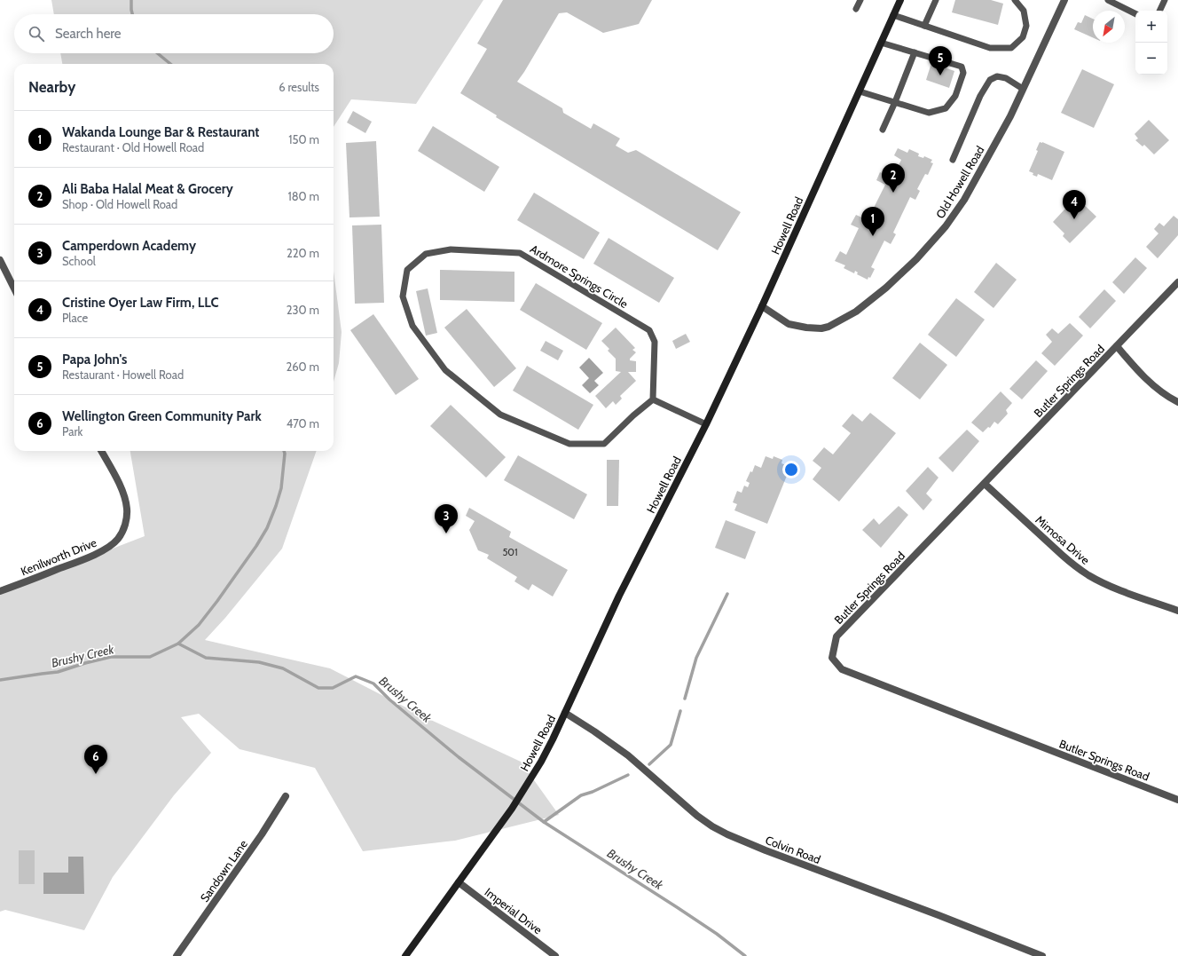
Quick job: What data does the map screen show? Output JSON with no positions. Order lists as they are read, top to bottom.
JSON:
{
  "streets": {
    "main road": ["Howell Road"],
    "street": [
      "Old Howell Road",
      "Butler Springs Road",
      "Mimosa Drive",
      "Kenilworth Drive",
      "Colvin Road",
      "Sandown Lane",
      "Imperial Drive"
    ],
    "lane": ["Ardmore Springs Circle"]
  },
  "crossings": [
    ["Old Howell Road", "Howell Road"],
    ["Howell Road", "Colvin Road"],
    ["Howell Road", "Imperial Drive"],
    ["Butler Springs Road", "Mimosa Drive"]
  ],
  "water": ["Brushy Creek"],
  "house_numbers": ["501"],
  "north": "bottom left",
  "page": {
    "map_buttons": ["+", "−"],
    "search": "Search here",
    "pins": [
      "5",
      "2",
      "4",
      "1",
      "3",
      "6"
    ],
    "heading": ["Nearby", "6 results"],
    "list": [
      {
        "mark": "1",
        "name": "Wakanda Lounge Bar & Restaurant",
        "note": "Restaurant · Old Howell Road",
        "value": "150 m"
      },
      {
        "mark": "2",
        "name": "Ali Baba Halal Meat & Grocery",
        "note": "Shop · Old Howell Road",
        "value": "180 m"
      },
      {
        "mark": "3",
        "name": "Camperdown Academy",
        "note": "School",
        "value": "220 m"
      },
      {
        "mark": "4",
        "name": "Cristine Oyer Law Firm, LLC",
        "note": "Place",
        "value": "230 m"
      },
      {
        "mark": "5",
        "name": "Papa John's",
        "note": "Restaurant · Howell Road",
        "value": "260 m"
      },
      {
        "mark": "6",
        "name": "Wellington Green Community Park",
        "note": "Park",
        "value": "470 m"
      }
    ]
  }
}
